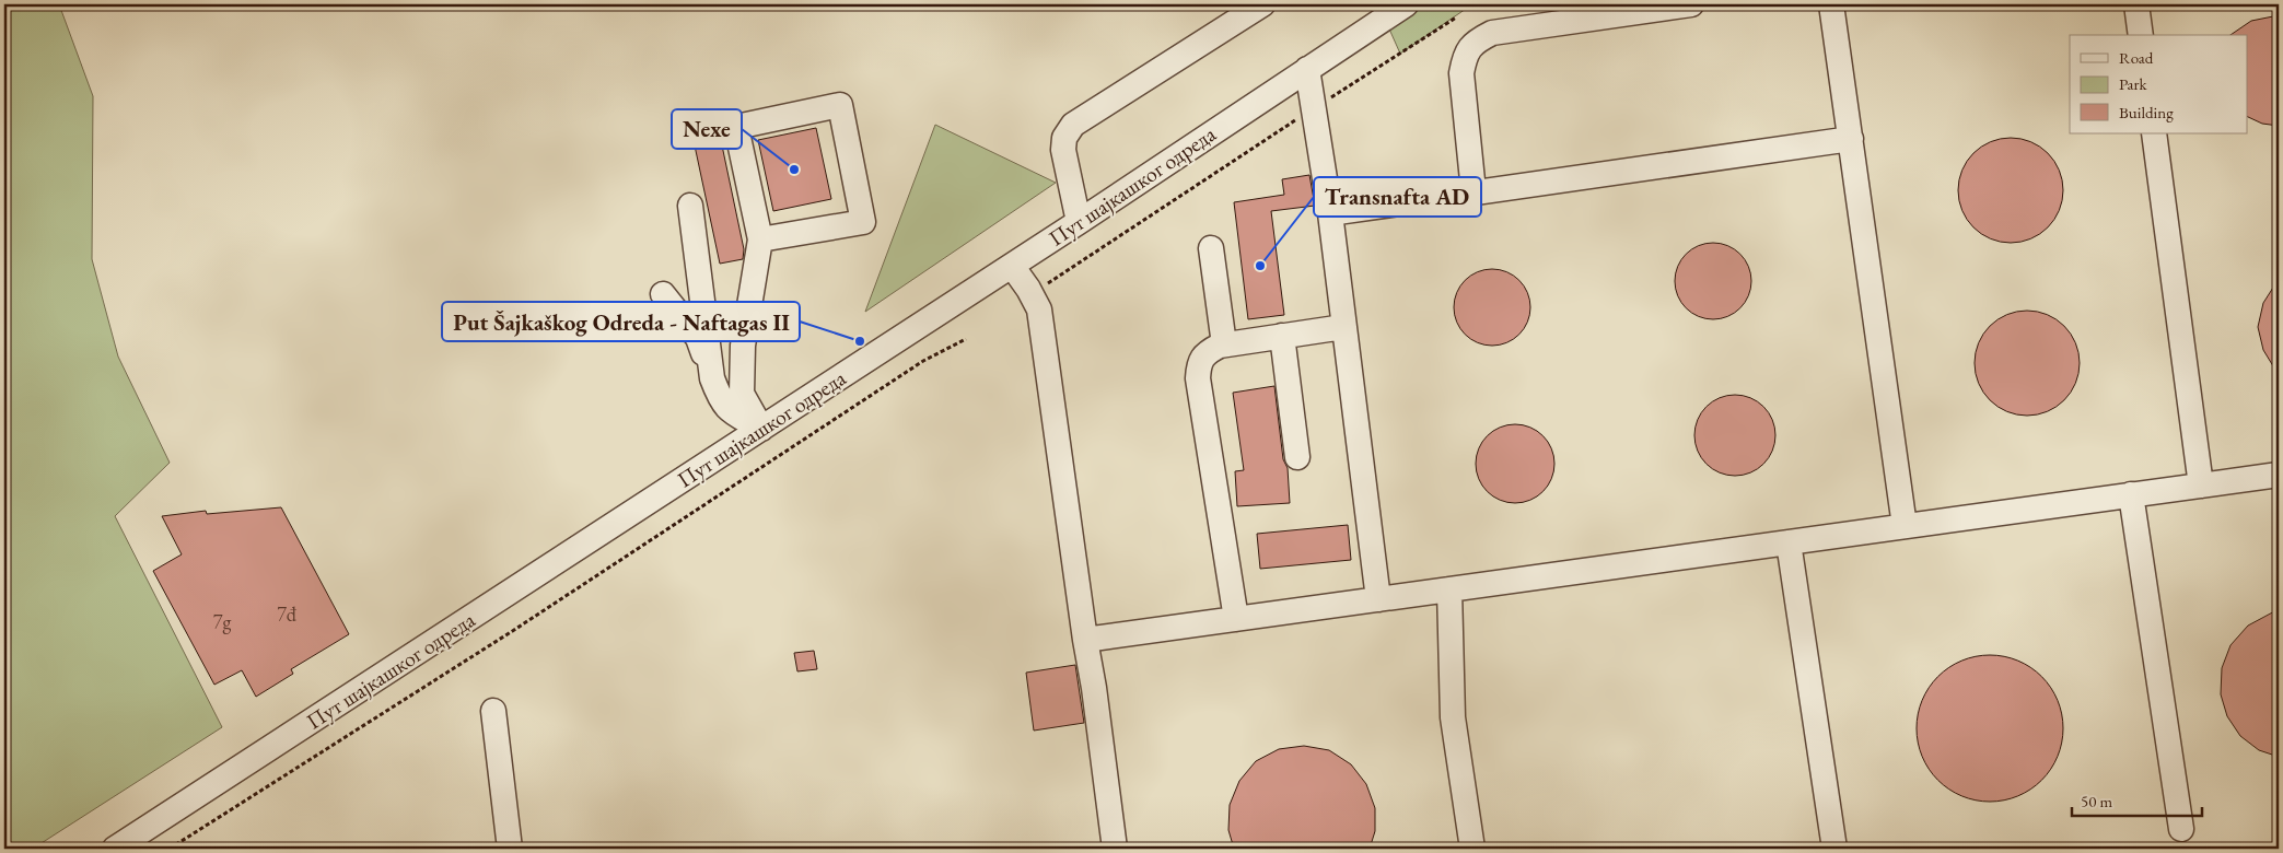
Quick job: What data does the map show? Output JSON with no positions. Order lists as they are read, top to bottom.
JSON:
{
  "streets": {
    "street": ["Пут шајкашког одреда"]
  },
  "places": ["Nexe", "Transnafta AD", "Put Šajkaškog Odreda - Naftagas II"],
  "house_numbers": ["7đ", "7g"],
  "legend": ["Road", "Park", "Building"],
  "scale_bar": "50 m"
}
